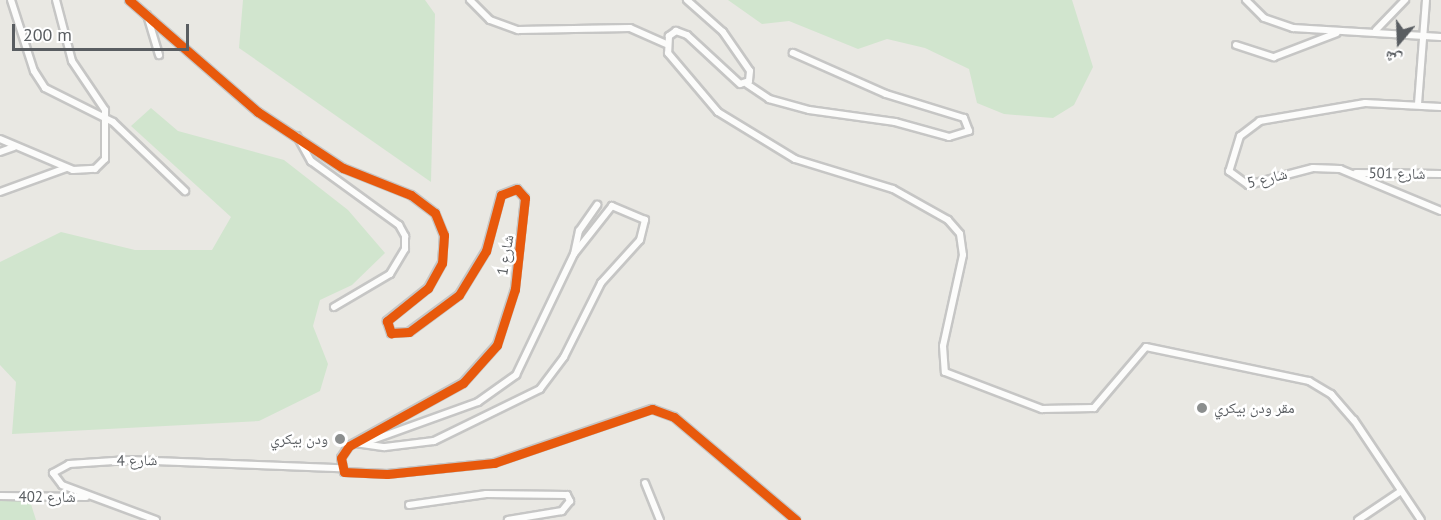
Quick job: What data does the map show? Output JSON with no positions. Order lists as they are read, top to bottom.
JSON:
{
  "streets": {
    "street": [
      "شارع 501",
      "شارع 5",
      "شارع 1",
      "شارع 4",
      "شارع 402"
    ]
  },
  "crossings": [
    ["شارع 501", "شارع 5"],
    ["شارع 4", "شارع 402"]
  ],
  "places": ["مقر ودن بيكري", "ودن بيكري"],
  "scale_bar": "200 m",
  "north": "bottom"
}
